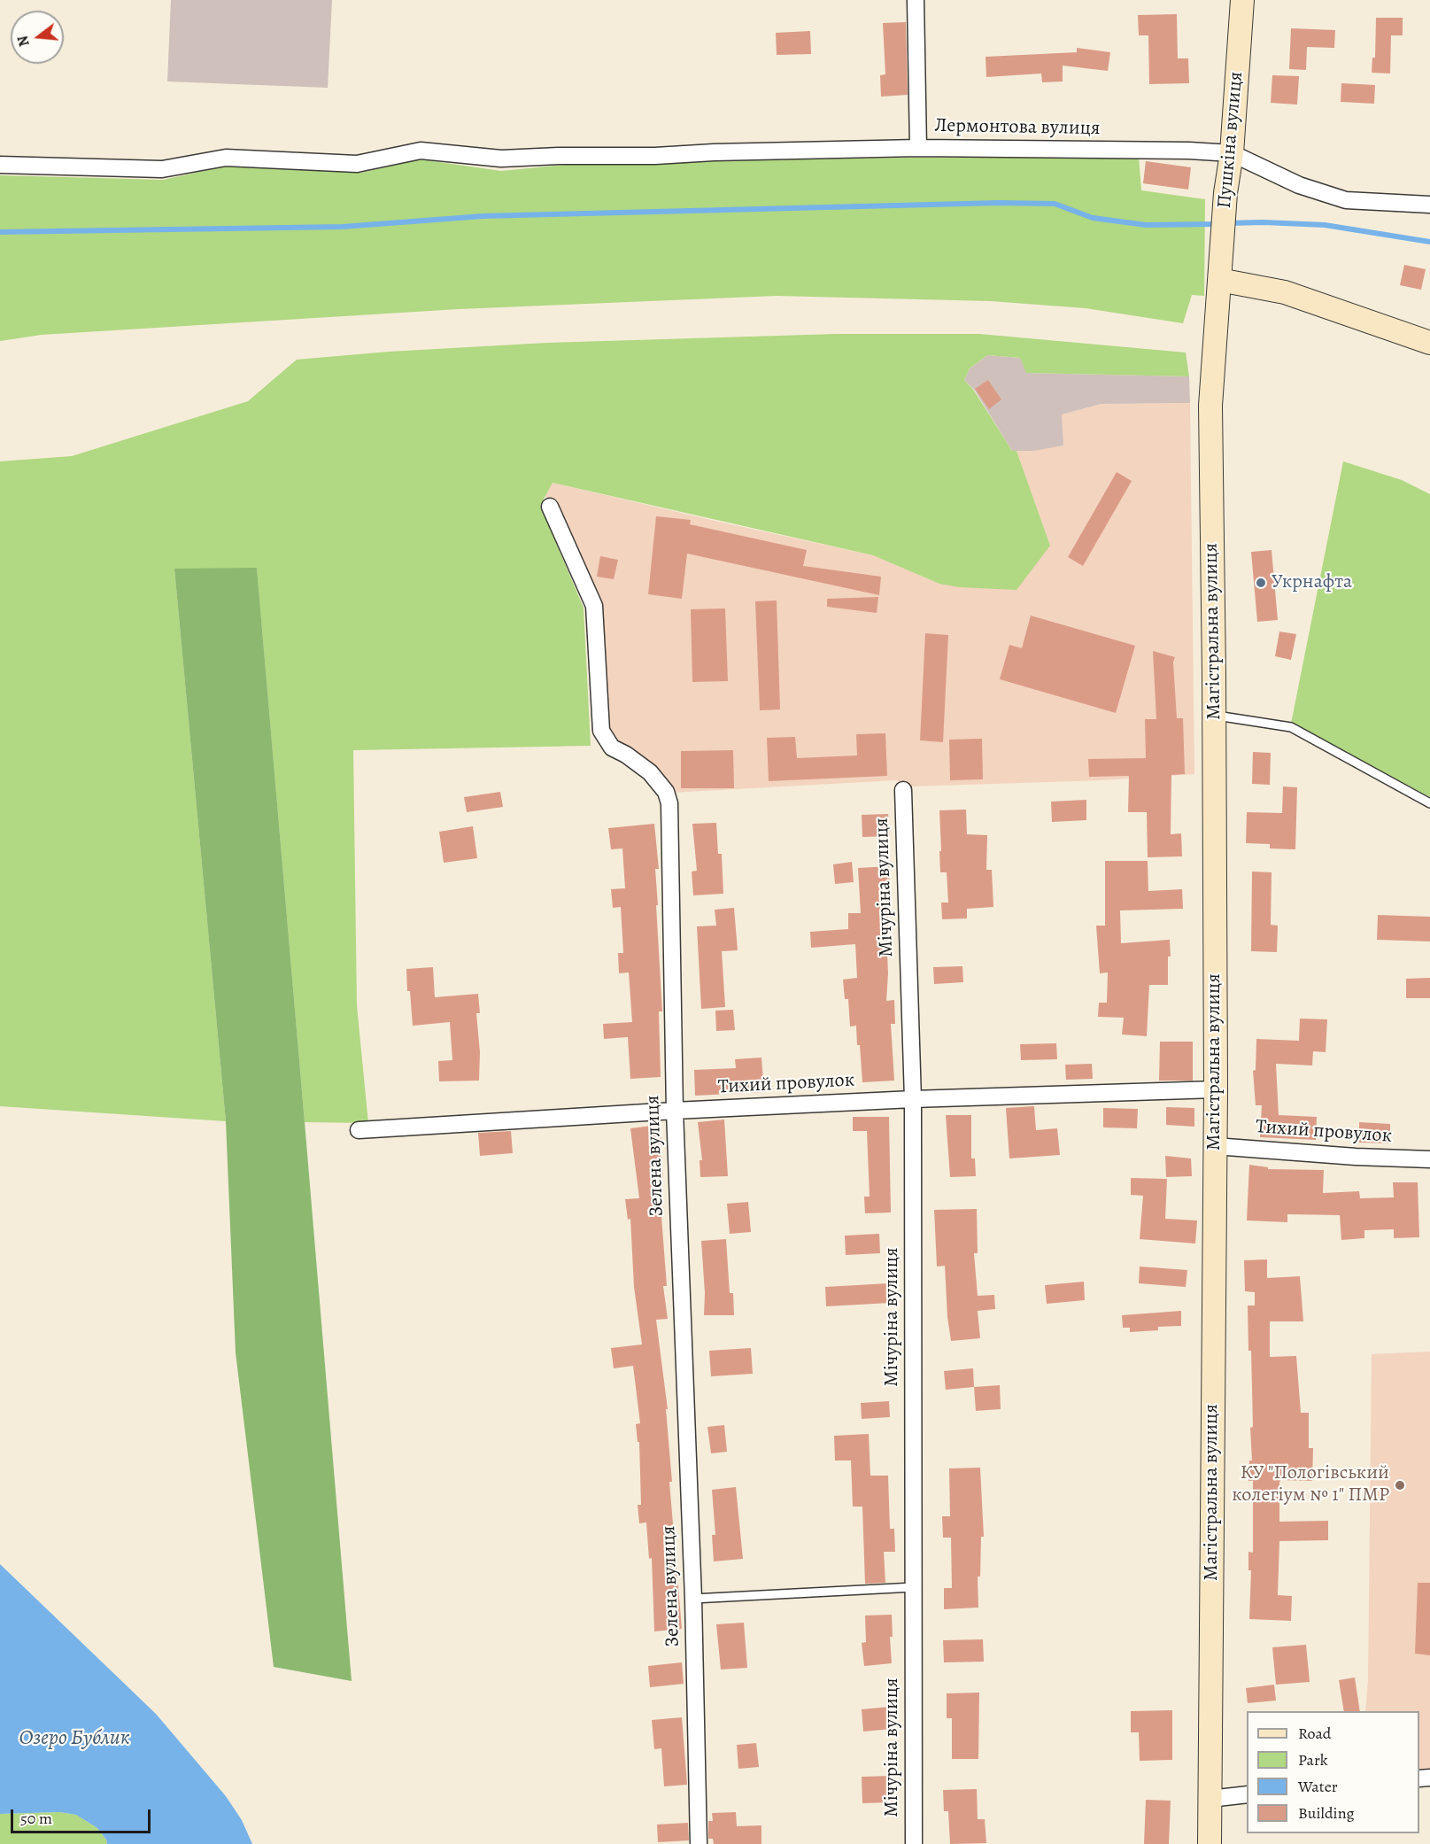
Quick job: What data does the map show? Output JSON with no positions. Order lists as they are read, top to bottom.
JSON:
{
  "streets": {
    "main road": ["Пушкіна вулиця", "Магістральна вулиця"],
    "street": [
      "Лермонтова вулиця",
      "Мічуріна вулиця",
      "Тихий провулок",
      "Зелена вулиця"
    ]
  },
  "crossings": [
    ["Лермонтова вулиця", "Пушкіна вулиця"],
    ["Пушкіна вулиця", "Магістральна вулиця"],
    ["Магістральна вулиця", "Тихий провулок"],
    ["Мічуріна вулиця", "Тихий провулок"],
    ["Тихий провулок", "Зелена вулиця"]
  ],
  "water": ["Озеро Бублик"],
  "places": ["Укрнафта", "КУ \"Пологівський колегіум № 1\" ПМР"],
  "legend": [
    "Road",
    "Park",
    "Water",
    "Building"
  ],
  "scale_bar": "50 m",
  "north": "left"
}
